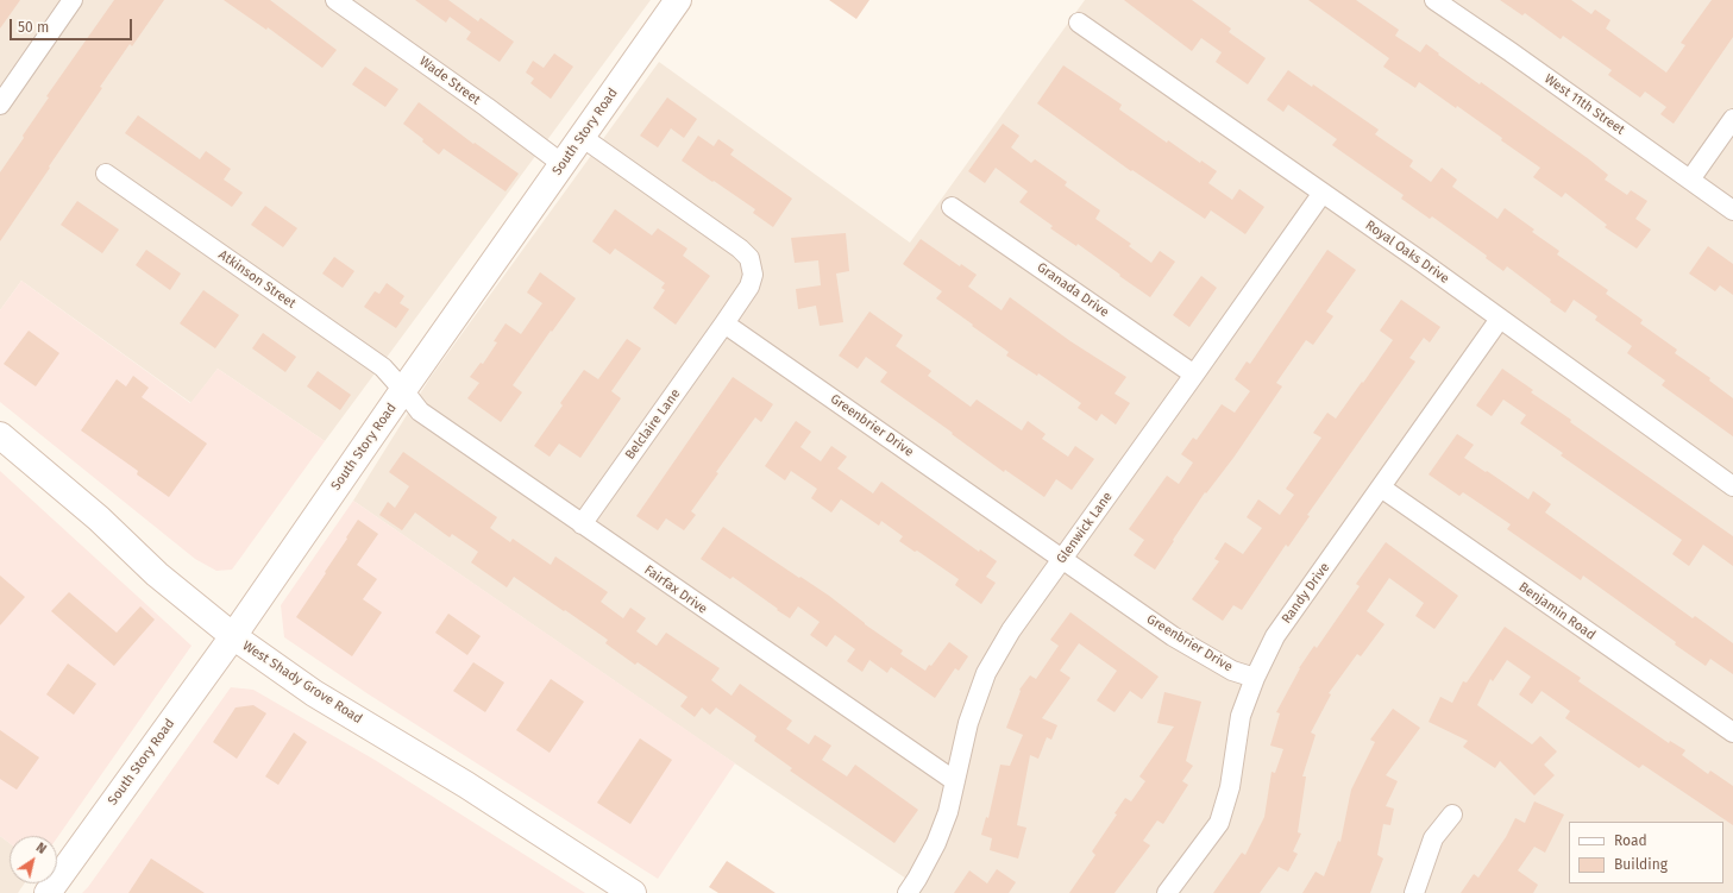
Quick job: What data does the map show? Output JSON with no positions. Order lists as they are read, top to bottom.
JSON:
{
  "streets": {
    "main road": ["South Story Road", "West Shady Grove Road"],
    "street": [
      "Wade Street",
      "West 11th Street",
      "Royal Oaks Drive",
      "Atkinson Street",
      "Granada Drive",
      "Belclaire Lane",
      "Greenbrier Drive",
      "Glenwick Lane",
      "Fairfax Drive",
      "Randy Drive",
      "Benjamin Road"
    ]
  },
  "crossings": [
    ["Wade Street", "South Story Road"],
    ["South Story Road", "Atkinson Street"],
    ["South Story Road", "Fairfax Drive"],
    ["South Story Road", "West Shady Grove Road"],
    ["Royal Oaks Drive", "Glenwick Lane"],
    ["Royal Oaks Drive", "Randy Drive"],
    ["Atkinson Street", "Fairfax Drive"],
    ["Granada Drive", "Glenwick Lane"],
    ["Belclaire Lane", "Greenbrier Drive"],
    ["Belclaire Lane", "Fairfax Drive"],
    ["Greenbrier Drive", "Glenwick Lane"],
    ["Greenbrier Drive", "Randy Drive"],
    ["Glenwick Lane", "Fairfax Drive"],
    ["Randy Drive", "Benjamin Road"]
  ],
  "legend": ["Road", "Building"],
  "scale_bar": "50 m",
  "north": "top right"
}
